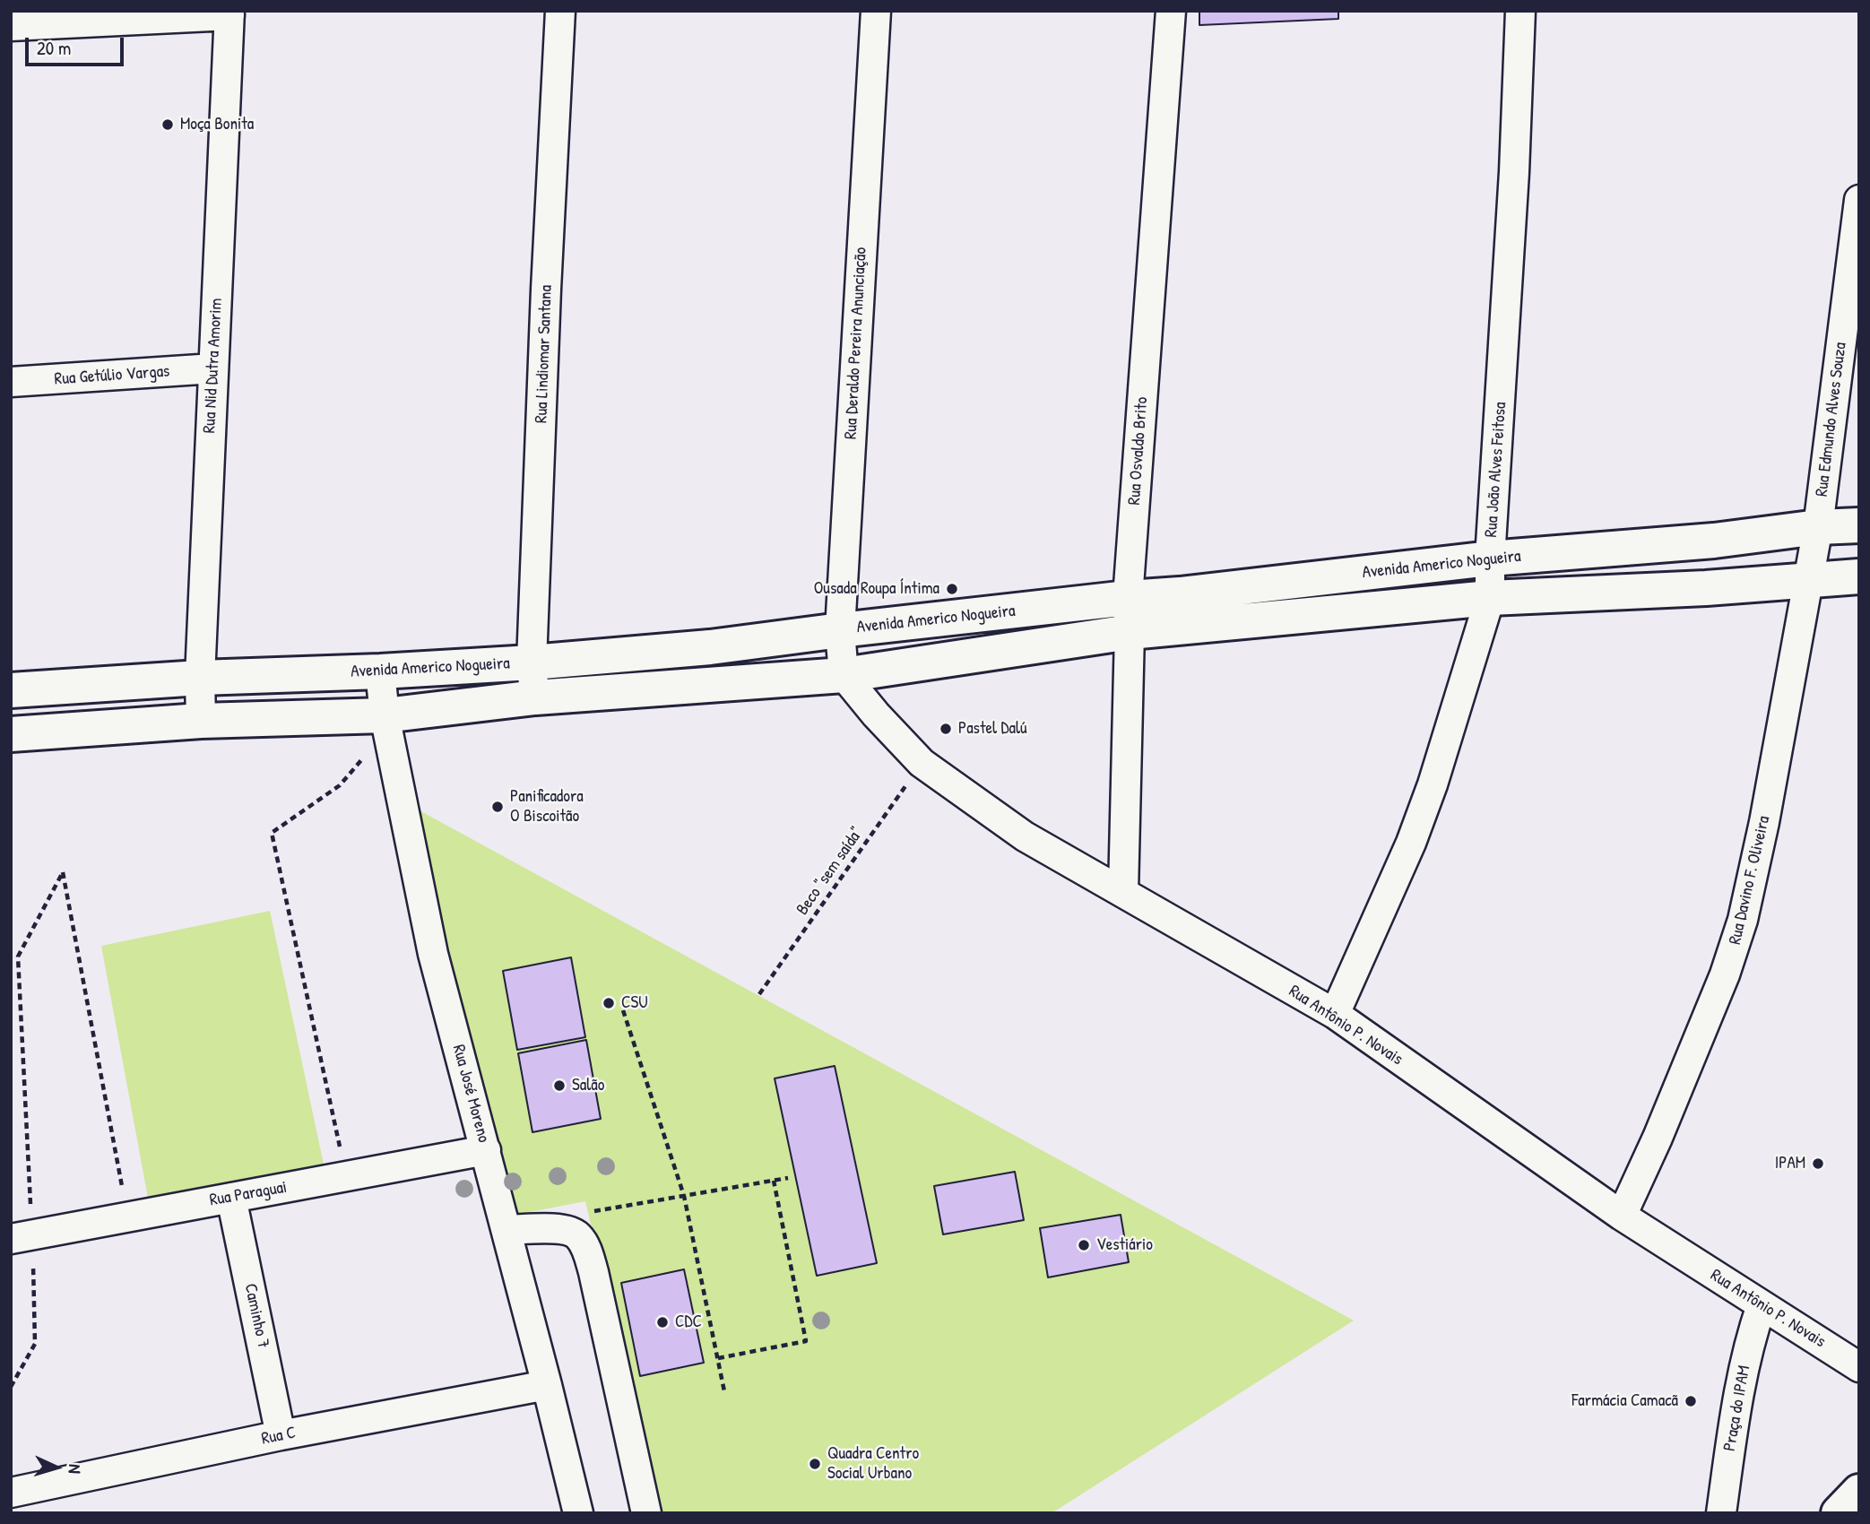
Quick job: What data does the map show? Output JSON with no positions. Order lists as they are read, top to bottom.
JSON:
{
  "streets": {
    "street": [
      "Rua Deraldo Pereira Anunciação",
      "Rua Lindiomar Santana",
      "Rua Nid Dutra Amorim",
      "Rua Getúlio Vargas",
      "Rua Edmundo Alves Souza",
      "Rua Osvaldo Brito",
      "Rua João Alves Feitosa",
      "Avenida Americo Nogueira",
      "Rua Davino F. Oliveira",
      "Rua Antônio P. Novais",
      "Rua José Moreno",
      "Rua Paraguai",
      "Caminho 7",
      "Praça do IPAM",
      "Rua C"
    ],
    "path": ["Beco \"sem saída\""]
  },
  "crossings": [
    ["Rua Deraldo Pereira Anunciação", "Avenida Americo Nogueira"],
    ["Rua Deraldo Pereira Anunciação", "Rua Antônio P. Novais"],
    ["Rua Lindiomar Santana", "Avenida Americo Nogueira"],
    ["Rua Nid Dutra Amorim", "Rua Getúlio Vargas"],
    ["Rua Nid Dutra Amorim", "Avenida Americo Nogueira"],
    ["Rua Edmundo Alves Souza", "Avenida Americo Nogueira"],
    ["Rua Edmundo Alves Souza", "Rua Davino F. Oliveira"],
    ["Rua Osvaldo Brito", "Avenida Americo Nogueira"],
    ["Rua Osvaldo Brito", "Rua Antônio P. Novais"],
    ["Rua João Alves Feitosa", "Avenida Americo Nogueira"],
    ["Rua João Alves Feitosa", "Rua Antônio P. Novais"],
    ["Avenida Americo Nogueira", "Rua Davino F. Oliveira"],
    ["Avenida Americo Nogueira", "Rua José Moreno"],
    ["Beco \"sem saída\"", "Rua Antônio P. Novais"],
    ["Rua Davino F. Oliveira", "Rua Antônio P. Novais"],
    ["Rua Antônio P. Novais", "Praça do IPAM"],
    ["Rua José Moreno", "Rua Paraguai"],
    ["Rua José Moreno", "Rua C"],
    ["Rua Paraguai", "Caminho 7"],
    ["Caminho 7", "Rua C"]
  ],
  "places": [
    "Moça Bonita",
    "Ousada Roupa Íntima",
    "Pastel Dalú",
    "Panificadora O Biscoitão",
    "CSU",
    "Salão",
    "IPAM",
    "Vestiário",
    "CDC",
    "Farmácia Camacã",
    "Quadra Centro Social Urbano"
  ],
  "scale_bar": "20 m",
  "north": "right"
}
